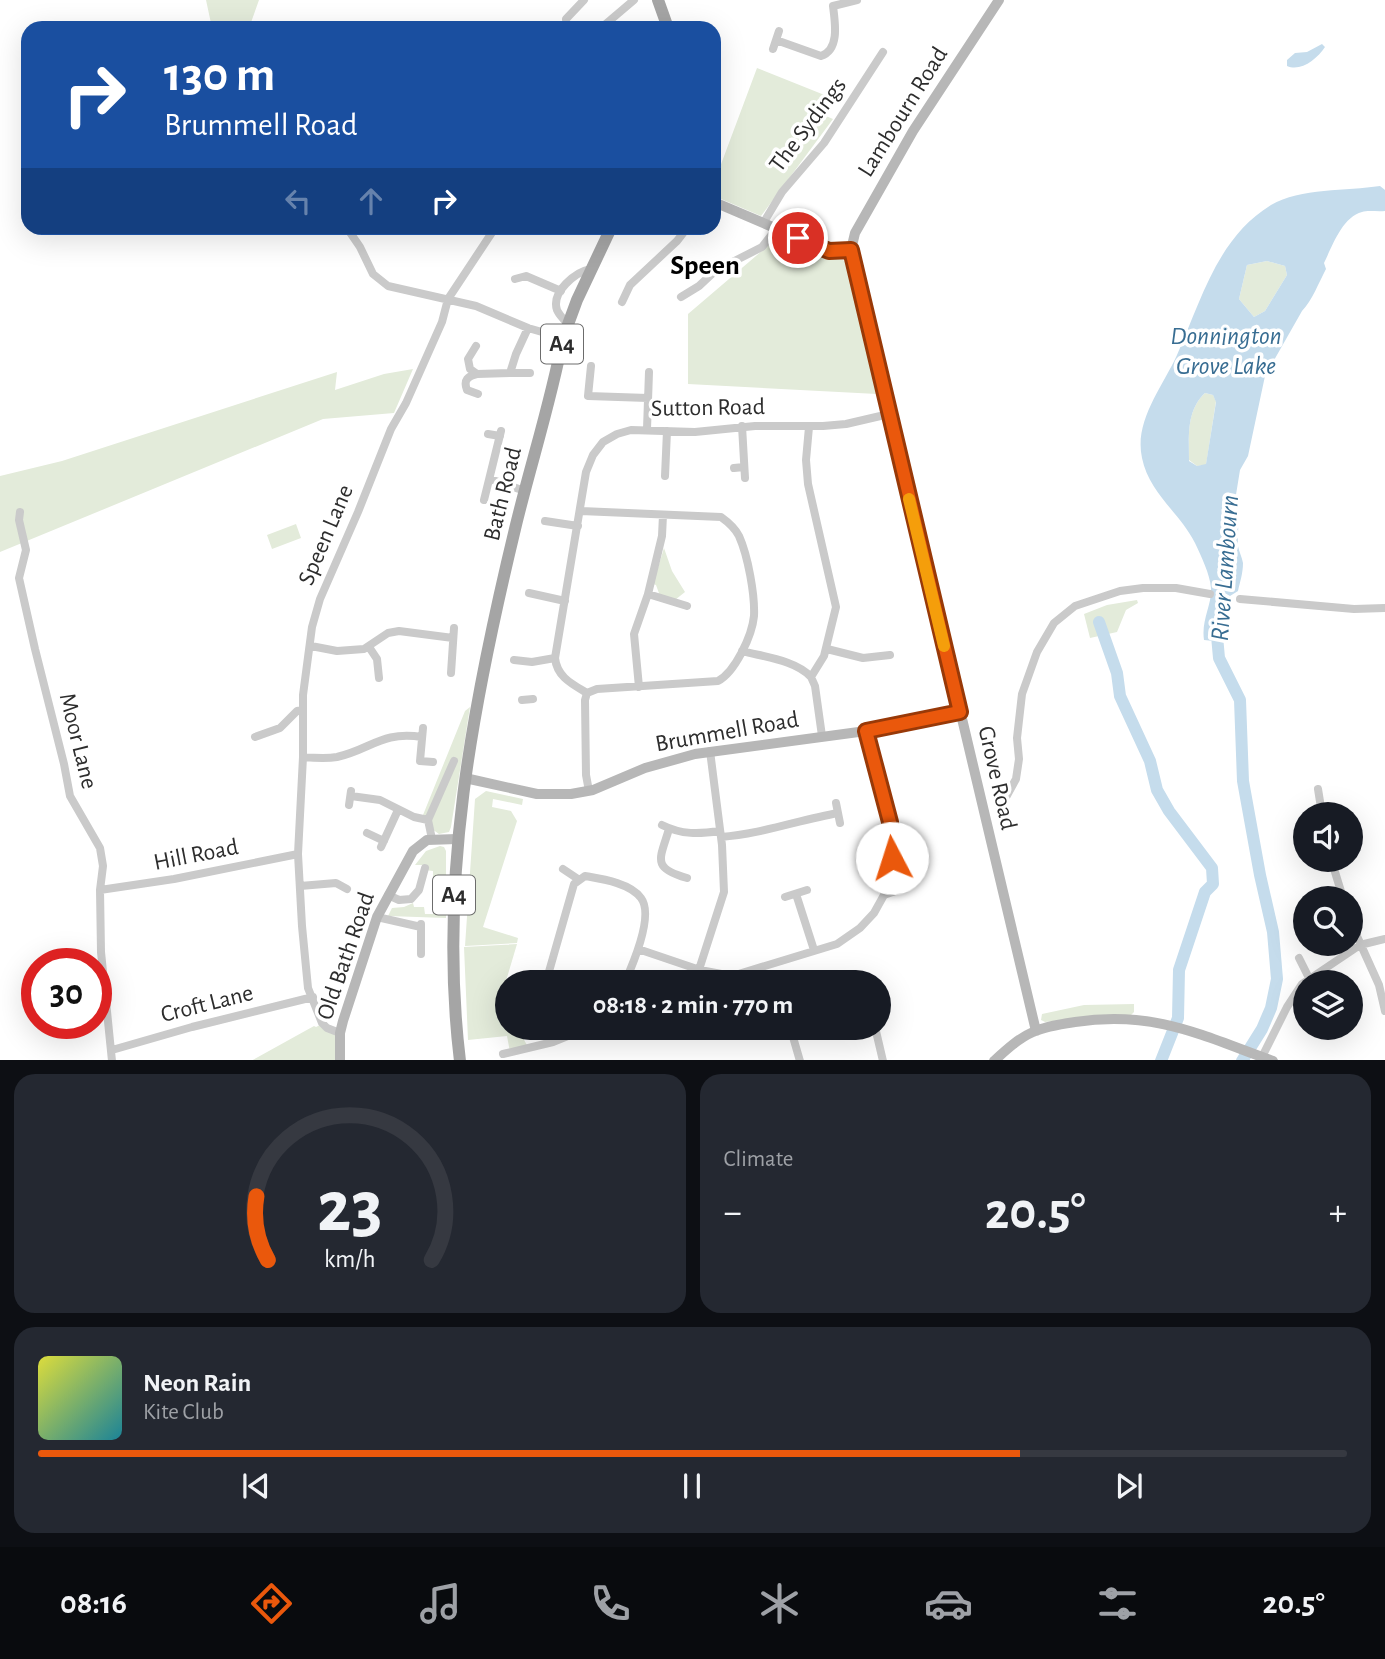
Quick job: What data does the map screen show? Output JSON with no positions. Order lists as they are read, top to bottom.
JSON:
{
  "streets": {
    "main road": ["A4", "Bath Road"],
    "street": [
      "Lambourn Road",
      "The Sydings",
      "Sutton Road",
      "Speen Lane",
      "Brummell Road",
      "Moor Lane",
      "Grove Road",
      "Hill Road",
      "Old Bath Road",
      "Croft Lane"
    ]
  },
  "crossings": [
    ["Lambourn Road", "Grove Road"],
    ["A4", "Bath Road"],
    ["A4", "Brummell Road"],
    ["Sutton Road", "Grove Road"],
    ["Bath Road", "Brummell Road"],
    ["Speen Lane", "Hill Road"],
    ["Speen Lane", "Old Bath Road"],
    ["Speen Lane", "Croft Lane"],
    ["Brummell Road", "Grove Road"],
    ["Moor Lane", "Hill Road"],
    ["Moor Lane", "Croft Lane"]
  ],
  "districts": ["Speen"],
  "water": ["Donnington Grove Lake", "River Lambourn"],
  "page": {
    "turn": ["130 m", "Brummell Road"],
    "limit": "30",
    "trip": "08:18 · 2 min · 770 m",
    "tile": "Climate",
    "heat": ["−", "20.5°", "+"],
    "song": ["Neon Rain", "Kite Club"],
    "tabs": ["08:16", "20.5°"],
    "gauge": ["23", "km/h"]
  }
}
